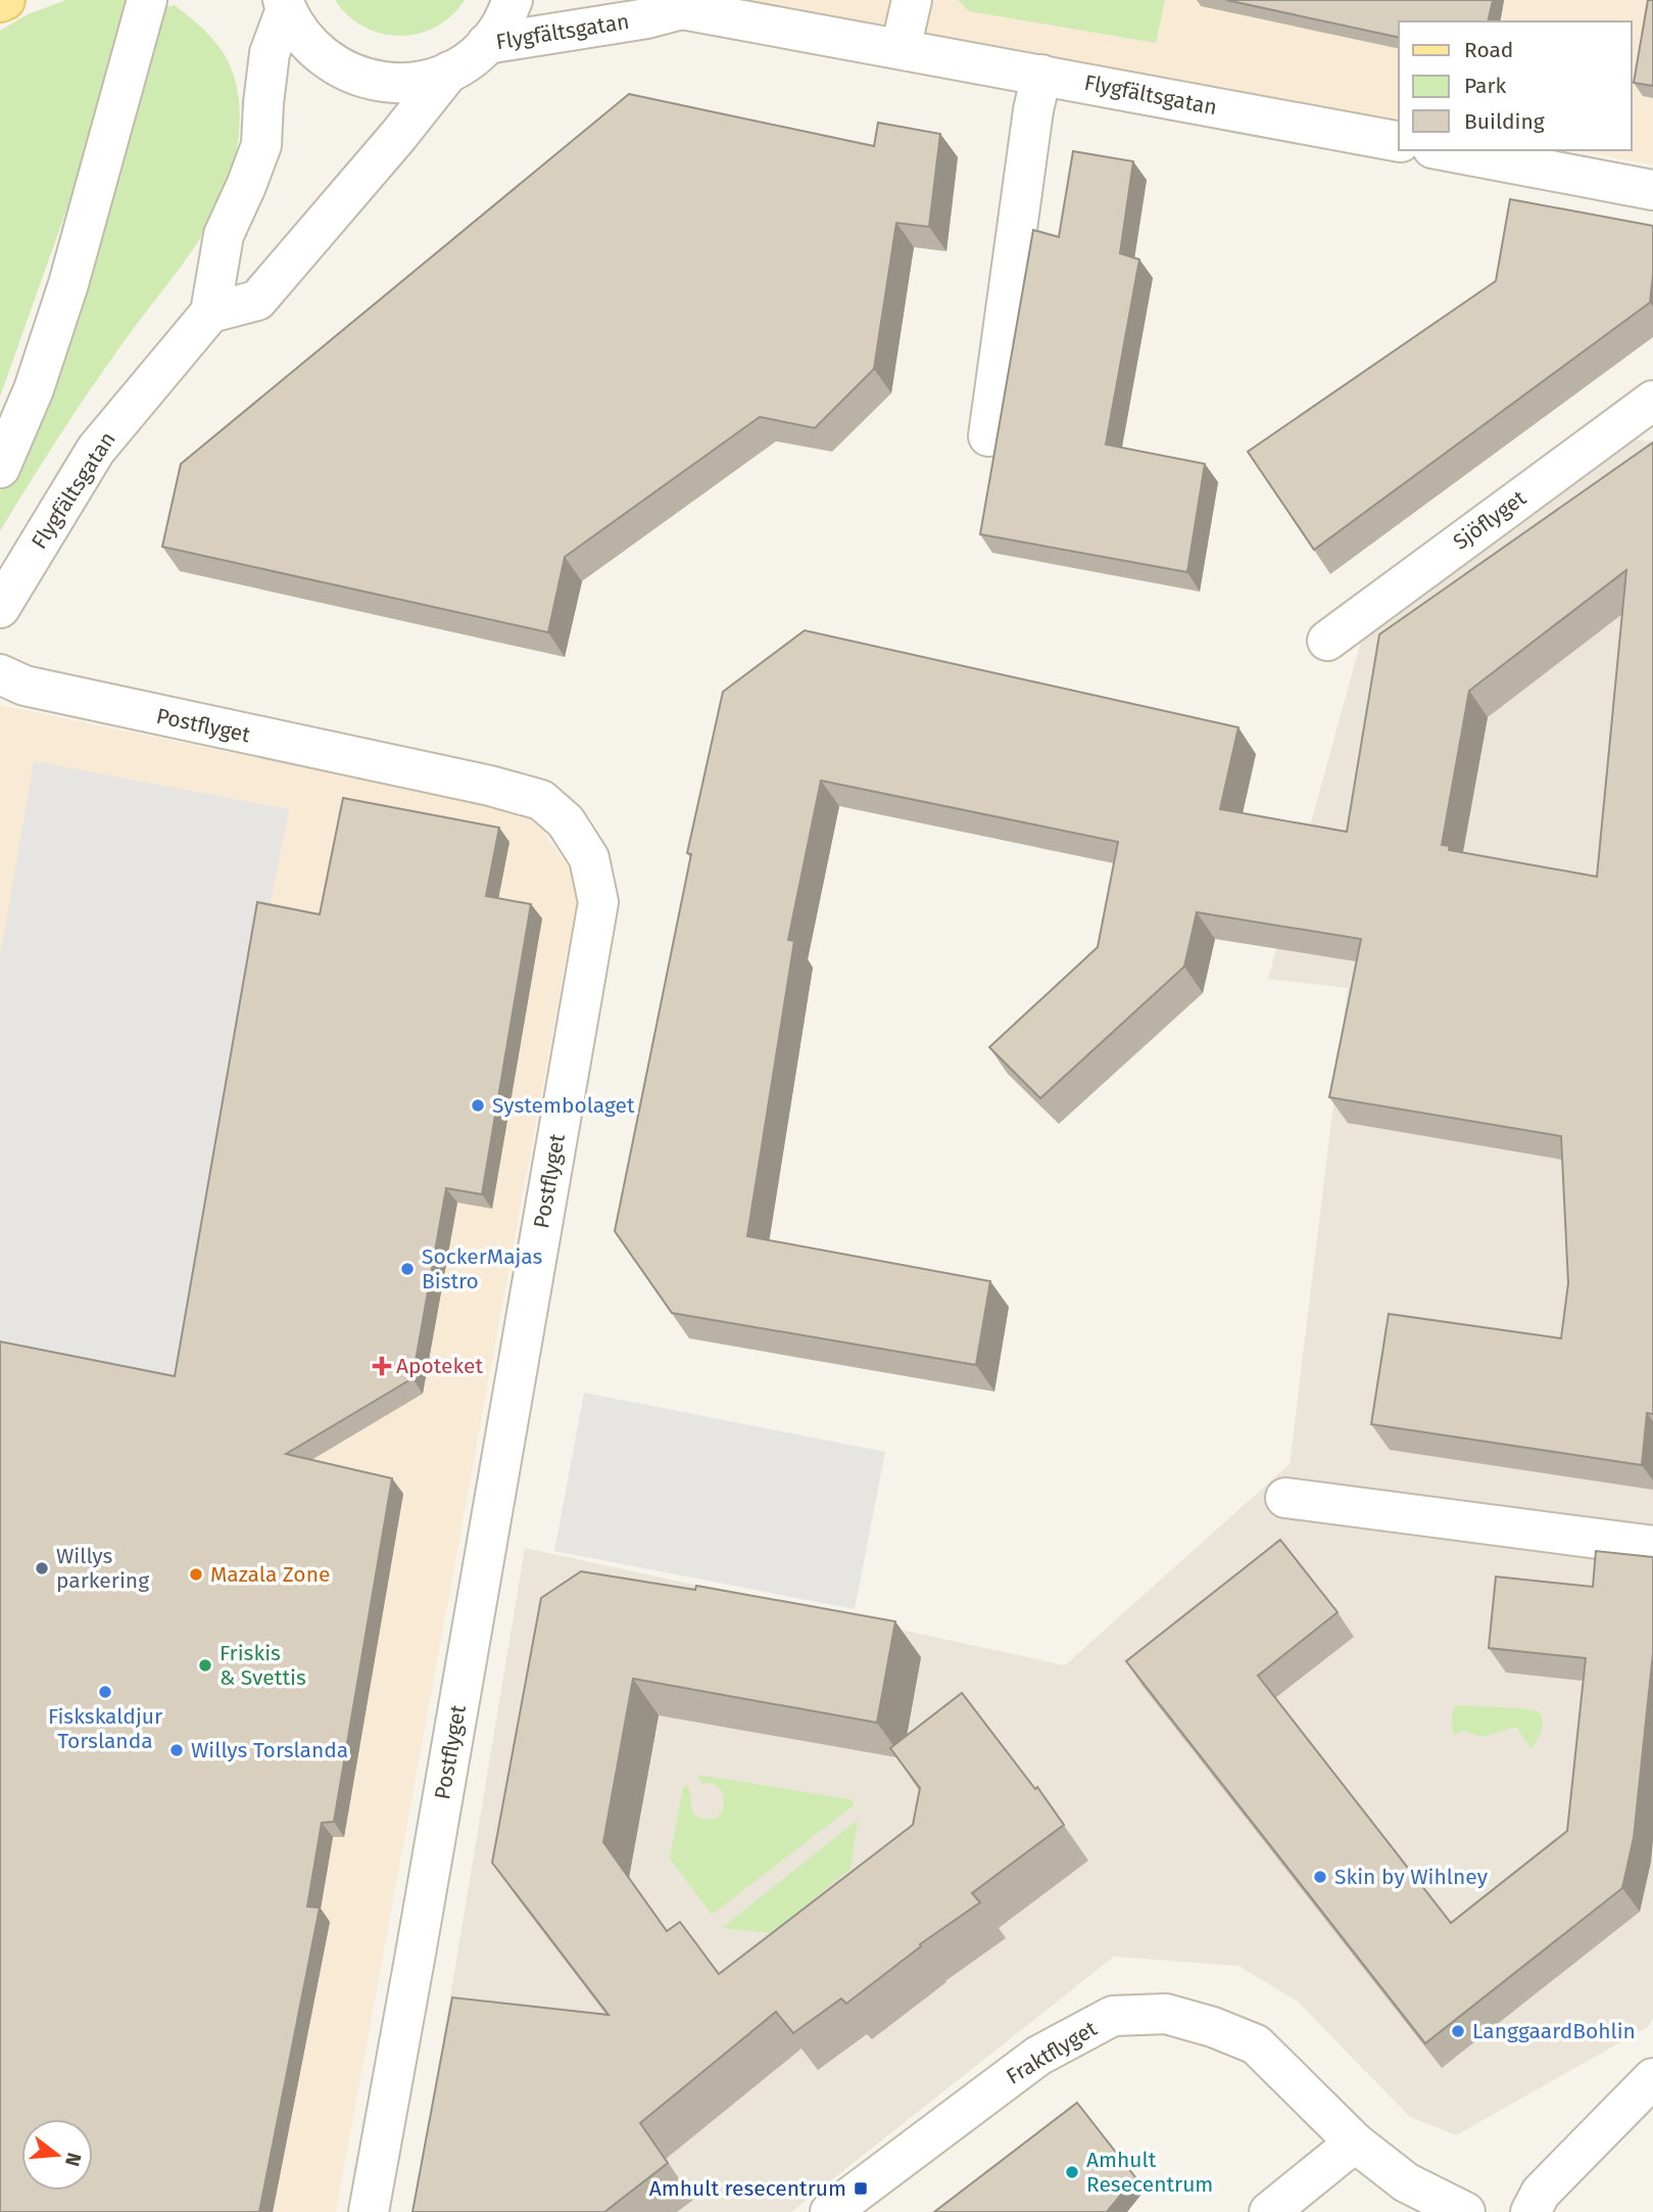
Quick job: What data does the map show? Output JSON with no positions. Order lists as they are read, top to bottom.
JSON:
{
  "streets": {
    "street": [
      "Flygfältsgatan",
      "Sjöflyget",
      "Postflyget",
      "Fraktflyget"
    ]
  },
  "places": {
    "other": [
      "Systembolaget",
      "SockerMajas Bistro",
      "Willys parkering",
      "Mazala Zone",
      "Friskis & Svettis",
      "Fiskskaldjur Torslanda",
      "Willys Torslanda",
      "Skin by Wihlney",
      "LanggaardBohlin",
      "Amhult Resecentrum"
    ],
    "health": ["Apoteket"],
    "transit": ["Amhult resecentrum"]
  },
  "legend": ["Road", "Park", "Building"],
  "north": "right"
}
